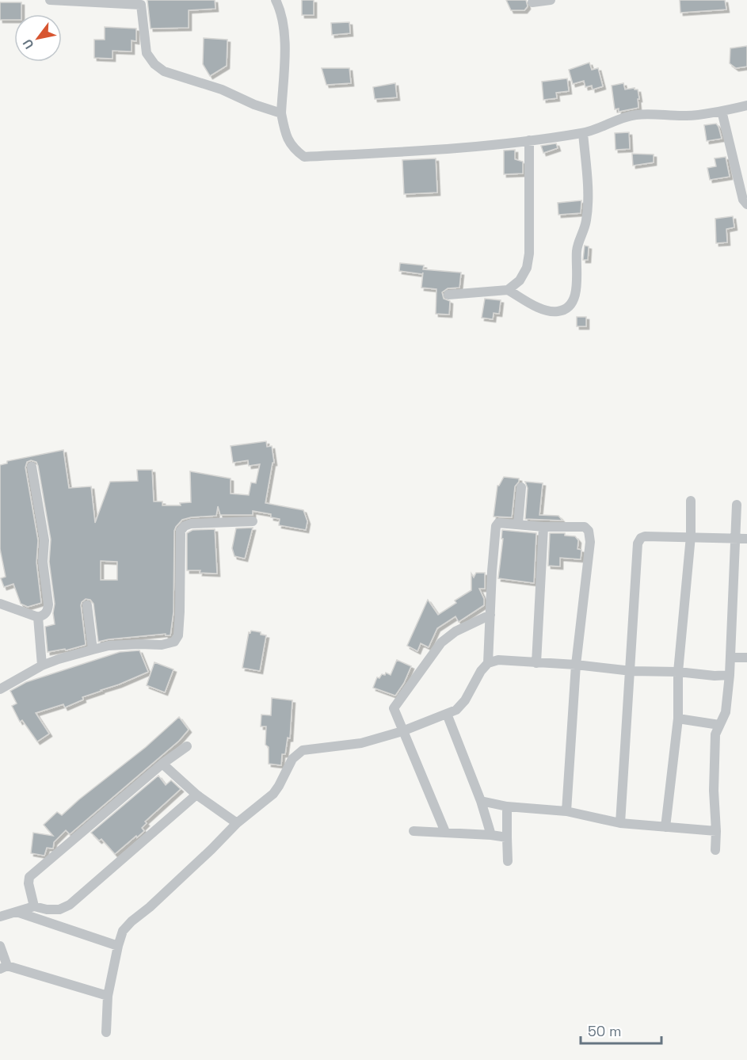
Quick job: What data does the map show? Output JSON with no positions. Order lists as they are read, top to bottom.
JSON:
{
  "scale_bar": "50 m",
  "north": "bottom left"
}
